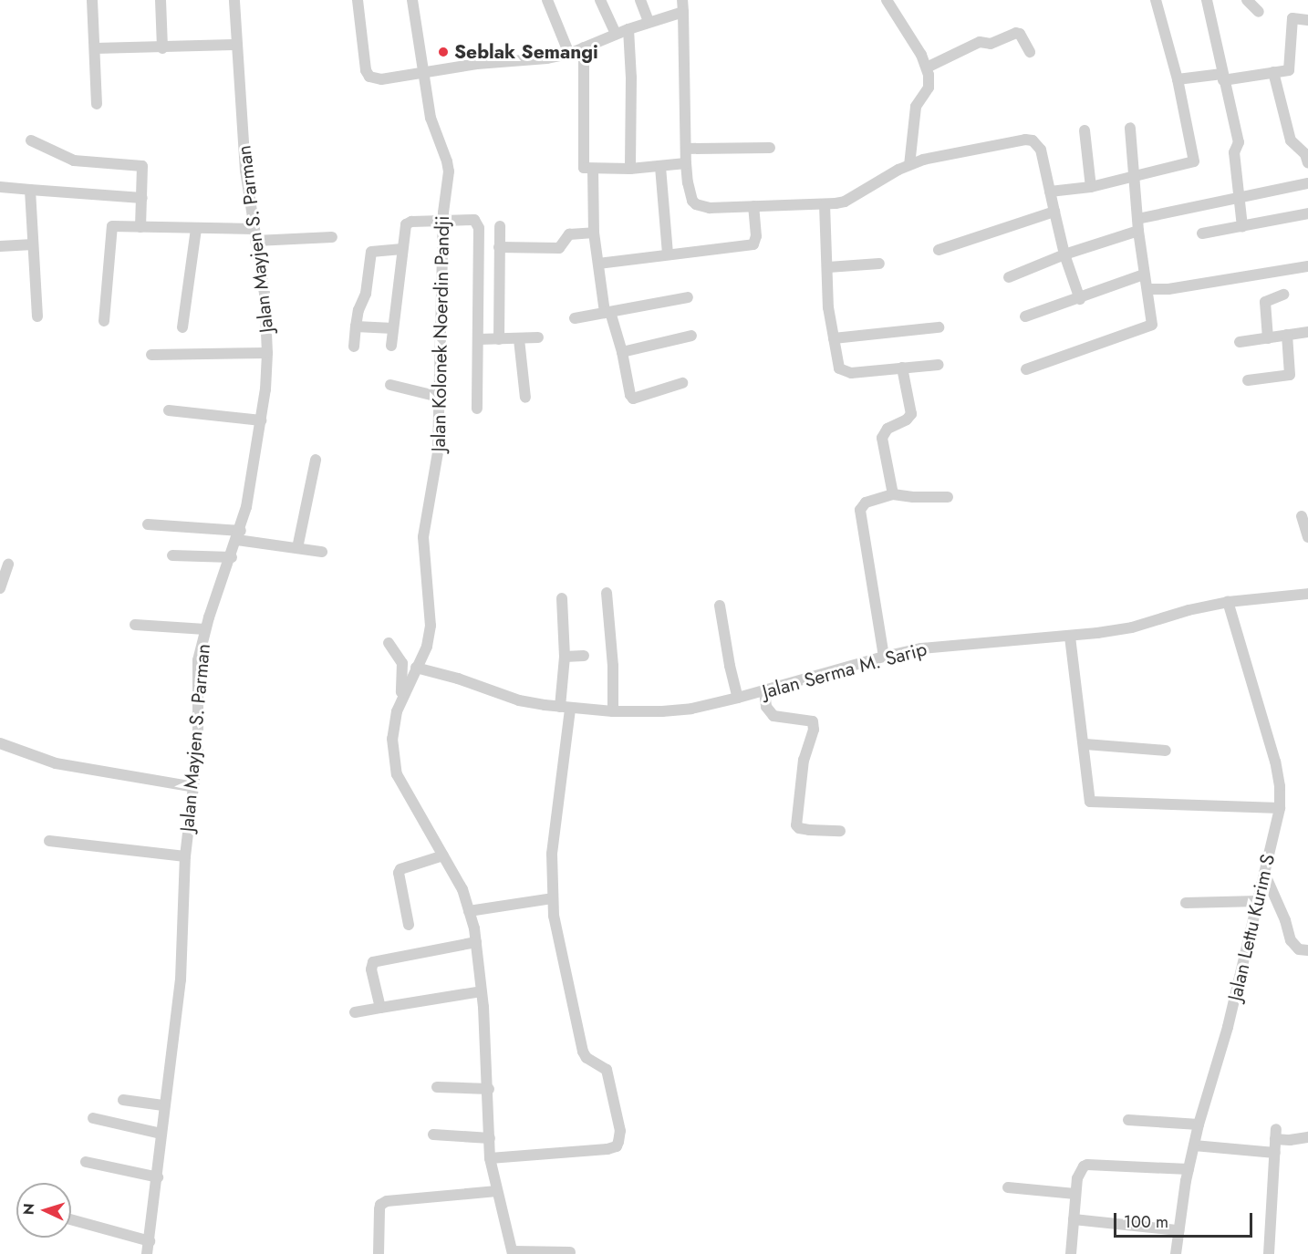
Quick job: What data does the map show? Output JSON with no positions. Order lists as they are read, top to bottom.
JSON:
{
  "streets": {
    "street": [
      "Jalan Mayjen S. Parman",
      "Jalan Kolonek Noerdin Pandji",
      "Jalan Serma M. Sarip",
      "Jalan Lettu Kurim S"
    ]
  },
  "crossings": [
    ["Jalan Kolonek Noerdin Pandji", "Jalan Serma M. Sarip"],
    ["Jalan Serma M. Sarip", "Jalan Lettu Kurim S"]
  ],
  "places": ["Seblak Semangi"],
  "scale_bar": "100 m",
  "north": "left"
}
